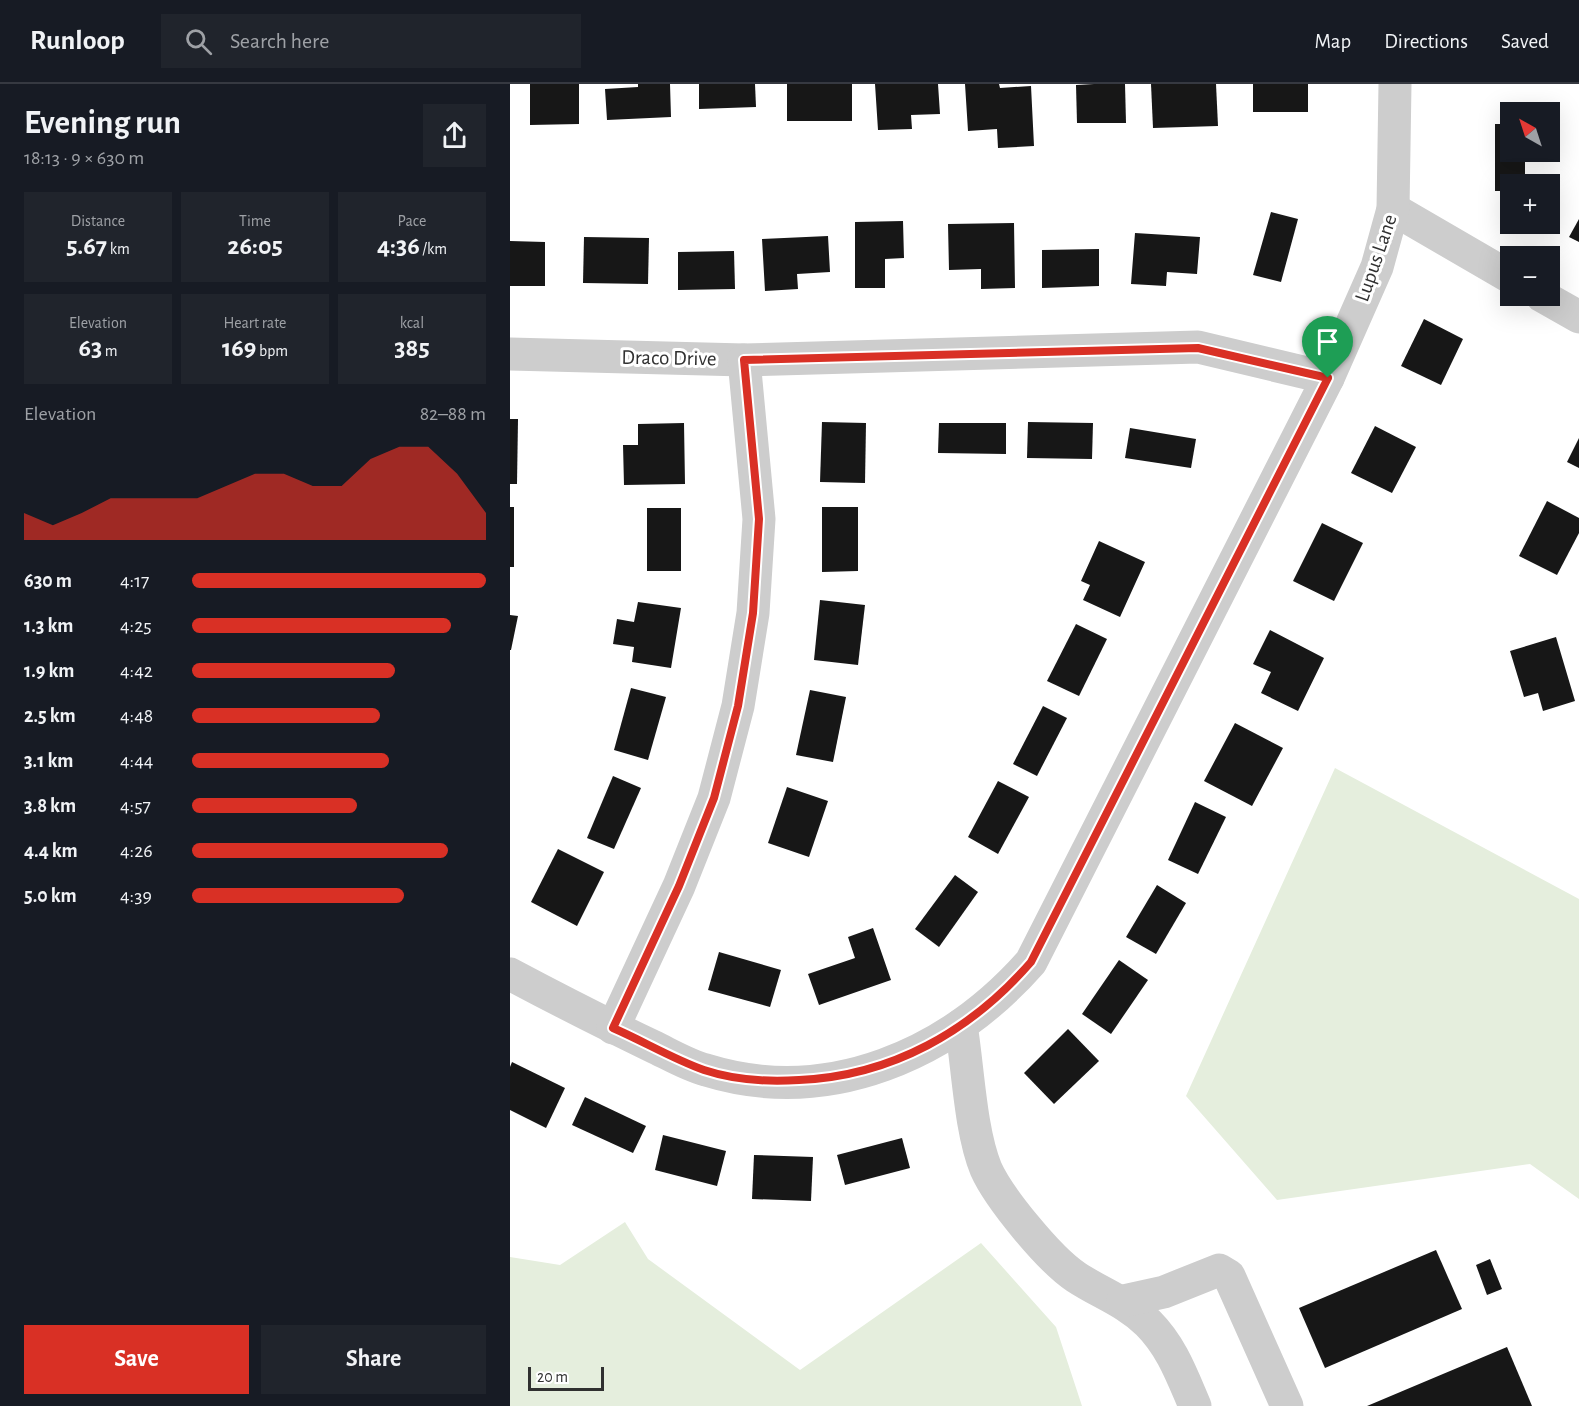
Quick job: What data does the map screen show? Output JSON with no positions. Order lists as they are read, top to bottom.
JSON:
{
  "streets": {
    "street": ["Lupus Lane", "Draco Drive"]
  },
  "crossings": [
    ["Lupus Lane", "Draco Drive"]
  ],
  "scale_bar": "20 m",
  "north": "top left",
  "page": {
    "header": "Runloop",
    "search": "Search here",
    "nav": ["Map", "Directions", "Saved"],
    "heading": ["Evening run", "18:13 · 9 × 630 m"],
    "map_buttons": ["+", "−"],
    "stats": [
      ["Distance", "5.67 km"],
      ["Time", "26:05"],
      ["Pace", "4:36 /km"],
      ["Elevation", "63 m"],
      ["Heart rate", "169 bpm"],
      ["kcal", "385"]
    ],
    "chart": ["Elevation", "82–88 m"],
    "list": [
      {
        "name": "630 m",
        "note": "4:17"
      },
      {
        "name": "1.3 km",
        "note": "4:25"
      },
      {
        "name": "1.9 km",
        "note": "4:42"
      },
      {
        "name": "2.5 km",
        "note": "4:48"
      },
      {
        "name": "3.1 km",
        "note": "4:44"
      },
      {
        "name": "3.8 km",
        "note": "4:57"
      },
      {
        "name": "4.4 km",
        "note": "4:26"
      },
      {
        "name": "5.0 km",
        "note": "4:39"
      }
    ],
    "buttons": ["Save", "Share"],
    "scale": "20 m"
  }
}
